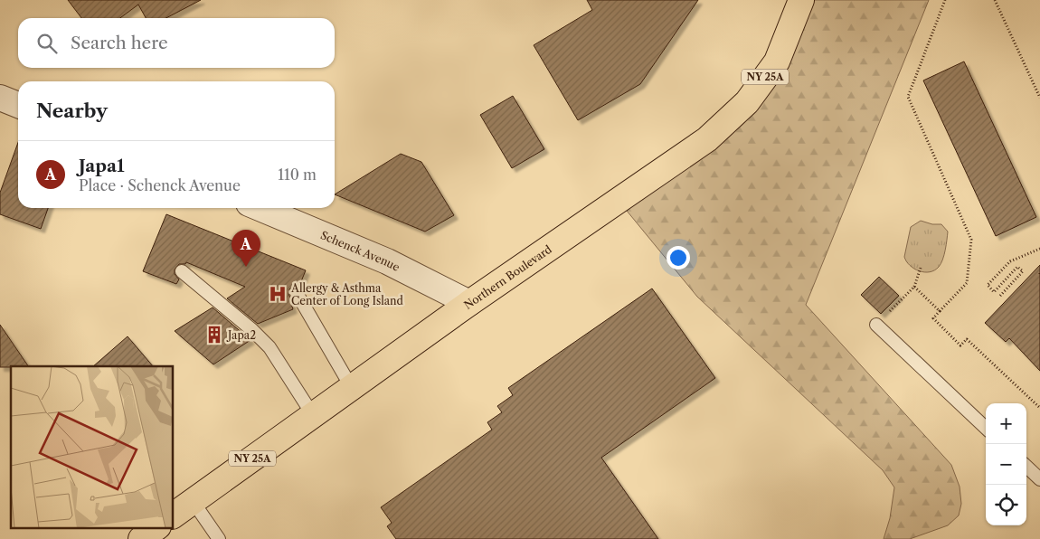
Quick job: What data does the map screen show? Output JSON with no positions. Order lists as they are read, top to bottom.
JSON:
{
  "streets": {
    "main road": ["NY 25A", "Northern Boulevard"],
    "street": ["Schenck Avenue"]
  },
  "crossings": [
    ["Schenck Avenue", "Northern Boulevard"]
  ],
  "places": {
    "hospital": ["Allergy & Asthma Center of Long Island"],
    "building": ["Japa2"]
  },
  "page": {
    "search": "Search here",
    "heading": "Nearby",
    "list": [
      {
        "mark": "A",
        "name": "Japa1",
        "note": "Place · Schenck Avenue",
        "value": "110 m"
      }
    ],
    "pins": "A",
    "map_buttons": ["+", "−"]
  }
}
